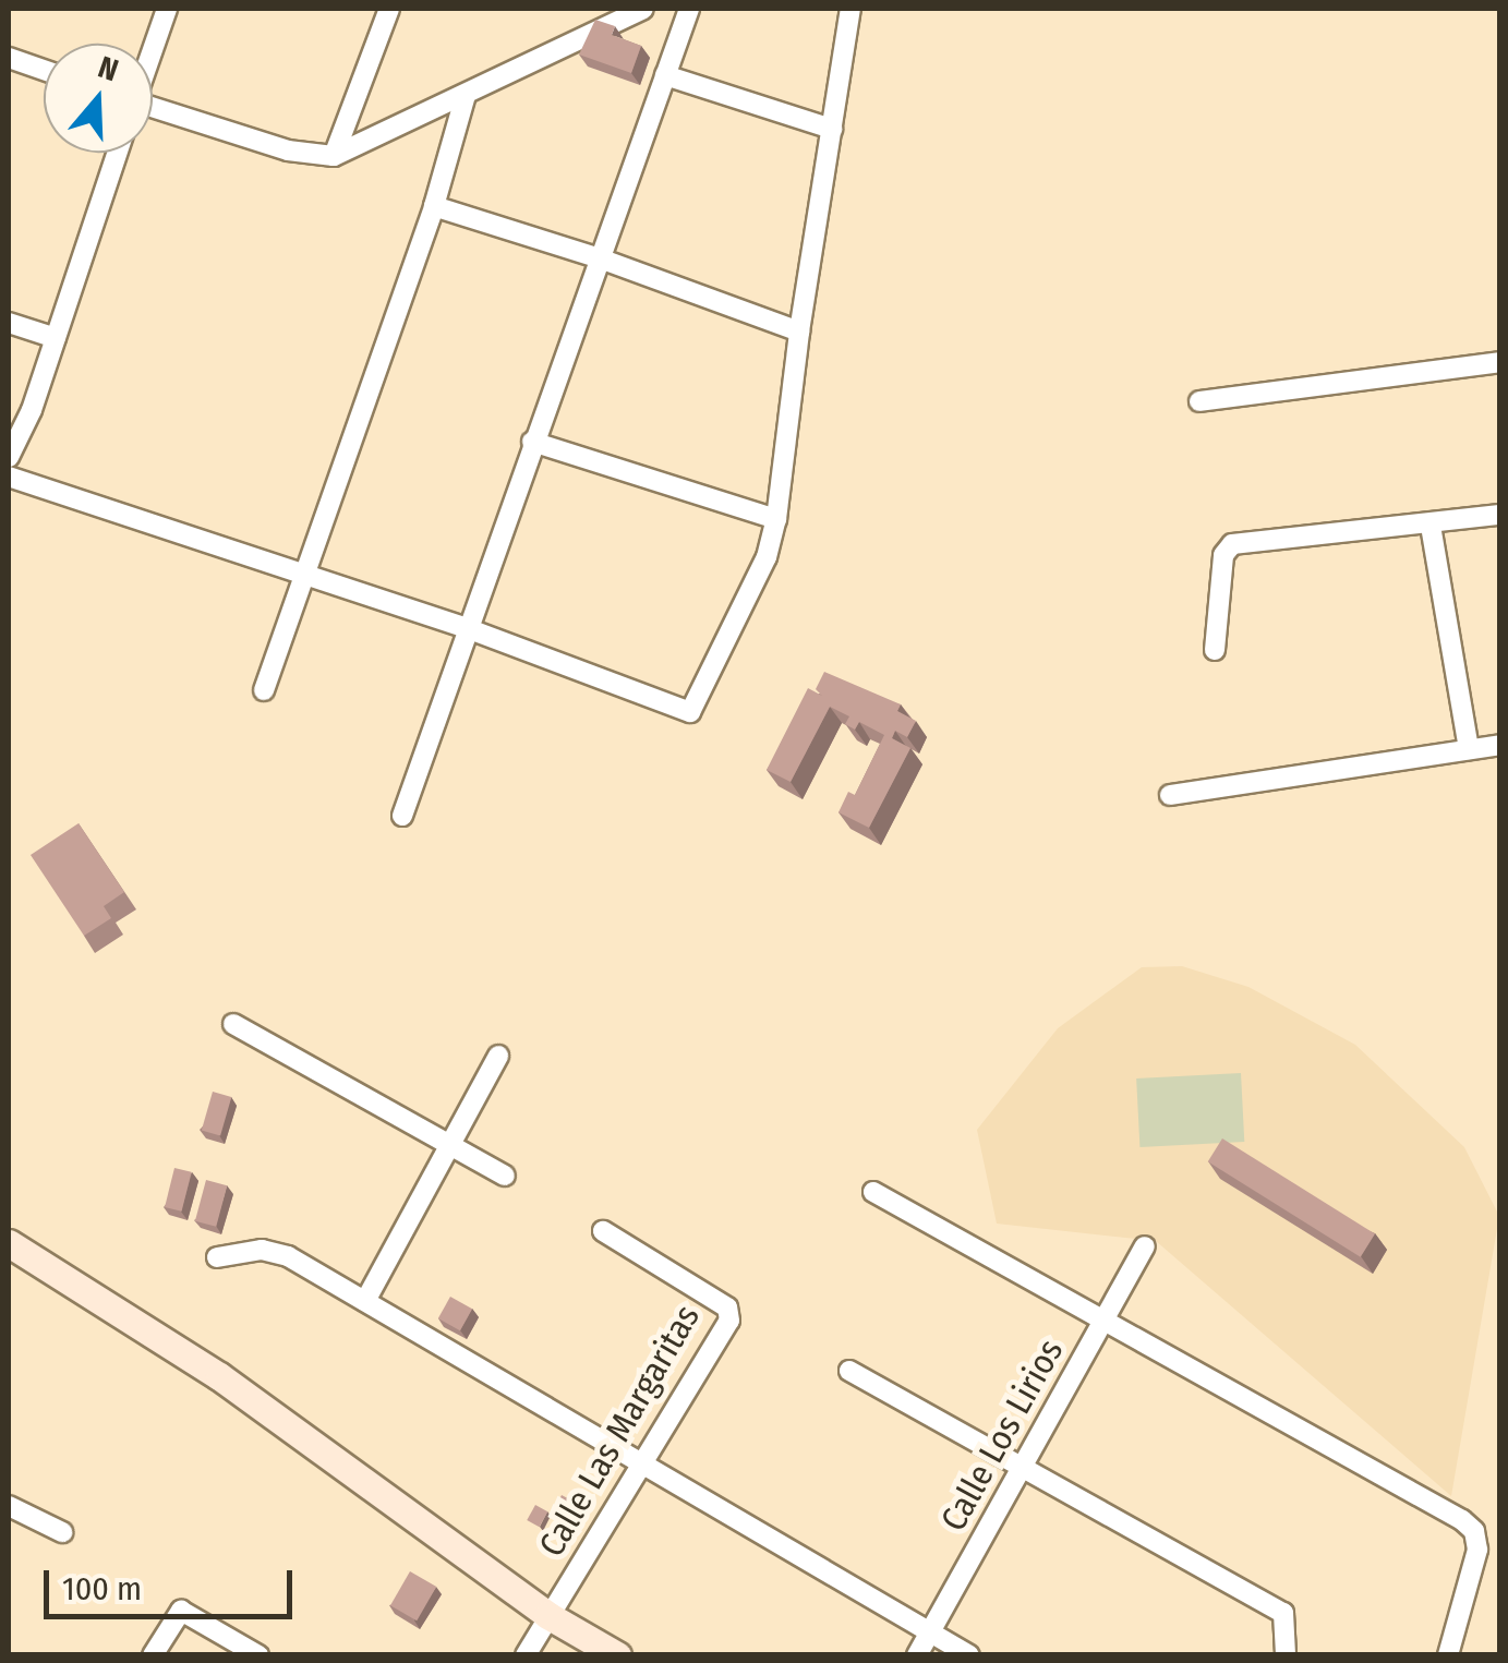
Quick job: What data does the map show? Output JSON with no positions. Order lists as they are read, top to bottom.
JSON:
{
  "streets": {
    "street": ["Calle Las Margaritas", "Calle Los Lirios"]
  },
  "scale_bar": "100 m",
  "north": "top"
}
